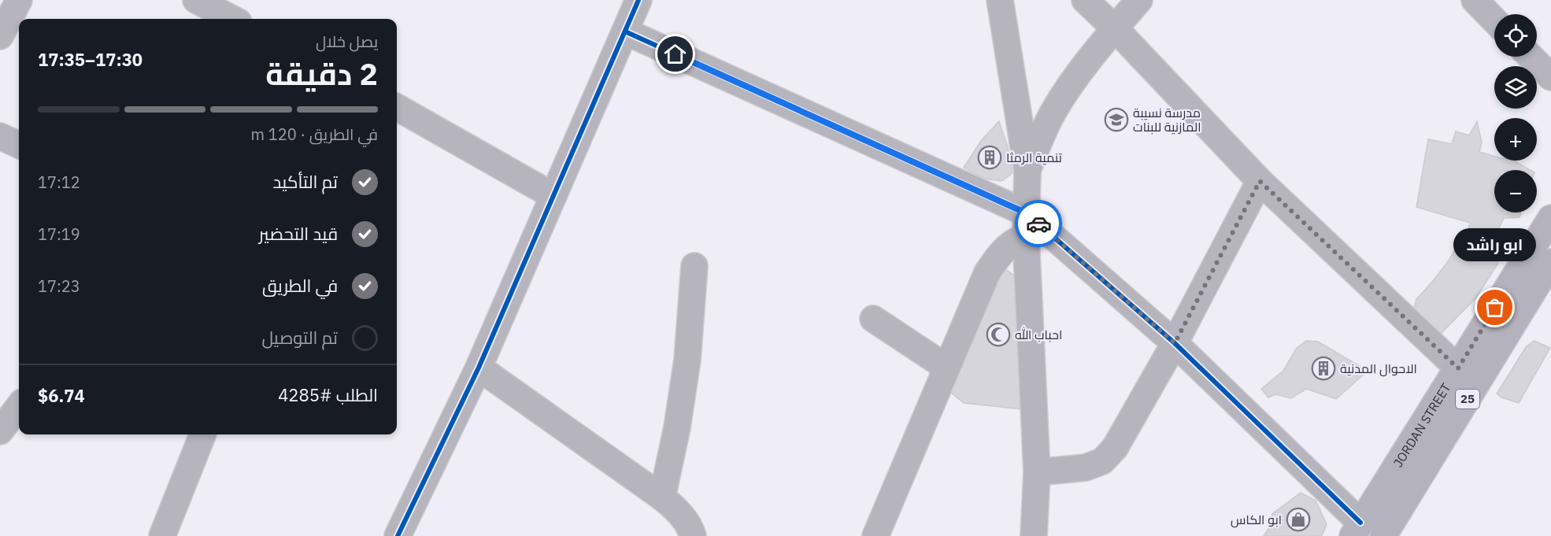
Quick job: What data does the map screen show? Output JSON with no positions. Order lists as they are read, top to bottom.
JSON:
{
  "streets": {
    "highway": ["25", "JORDAN STREET"]
  },
  "places": {
    "school or university": ["مدرسة نسيبة المازنية للبنات"],
    "building": ["تنمية الرمثا", "الاحوال المدنية"],
    "other": ["ابو راشد"],
    "mosque": ["احباب الله"],
    "shop": ["ابو الكاس"]
  },
  "page": {
    "map_buttons": ["+", "−"],
    "heading": ["2 دقيقة", "يصل خلال", "17:30–17:35"],
    "panel": ["الطلب #4285", "$6.74"],
    "bar": "في الطريق · 120 m",
    "list": [
      ["تم التأكيد", "17:12"],
      ["قيد التحضير", "17:19"],
      ["في الطريق", "17:23"],
      "تم التوصيل"
    ],
    "bubble": "ابو راشد"
  }
}
